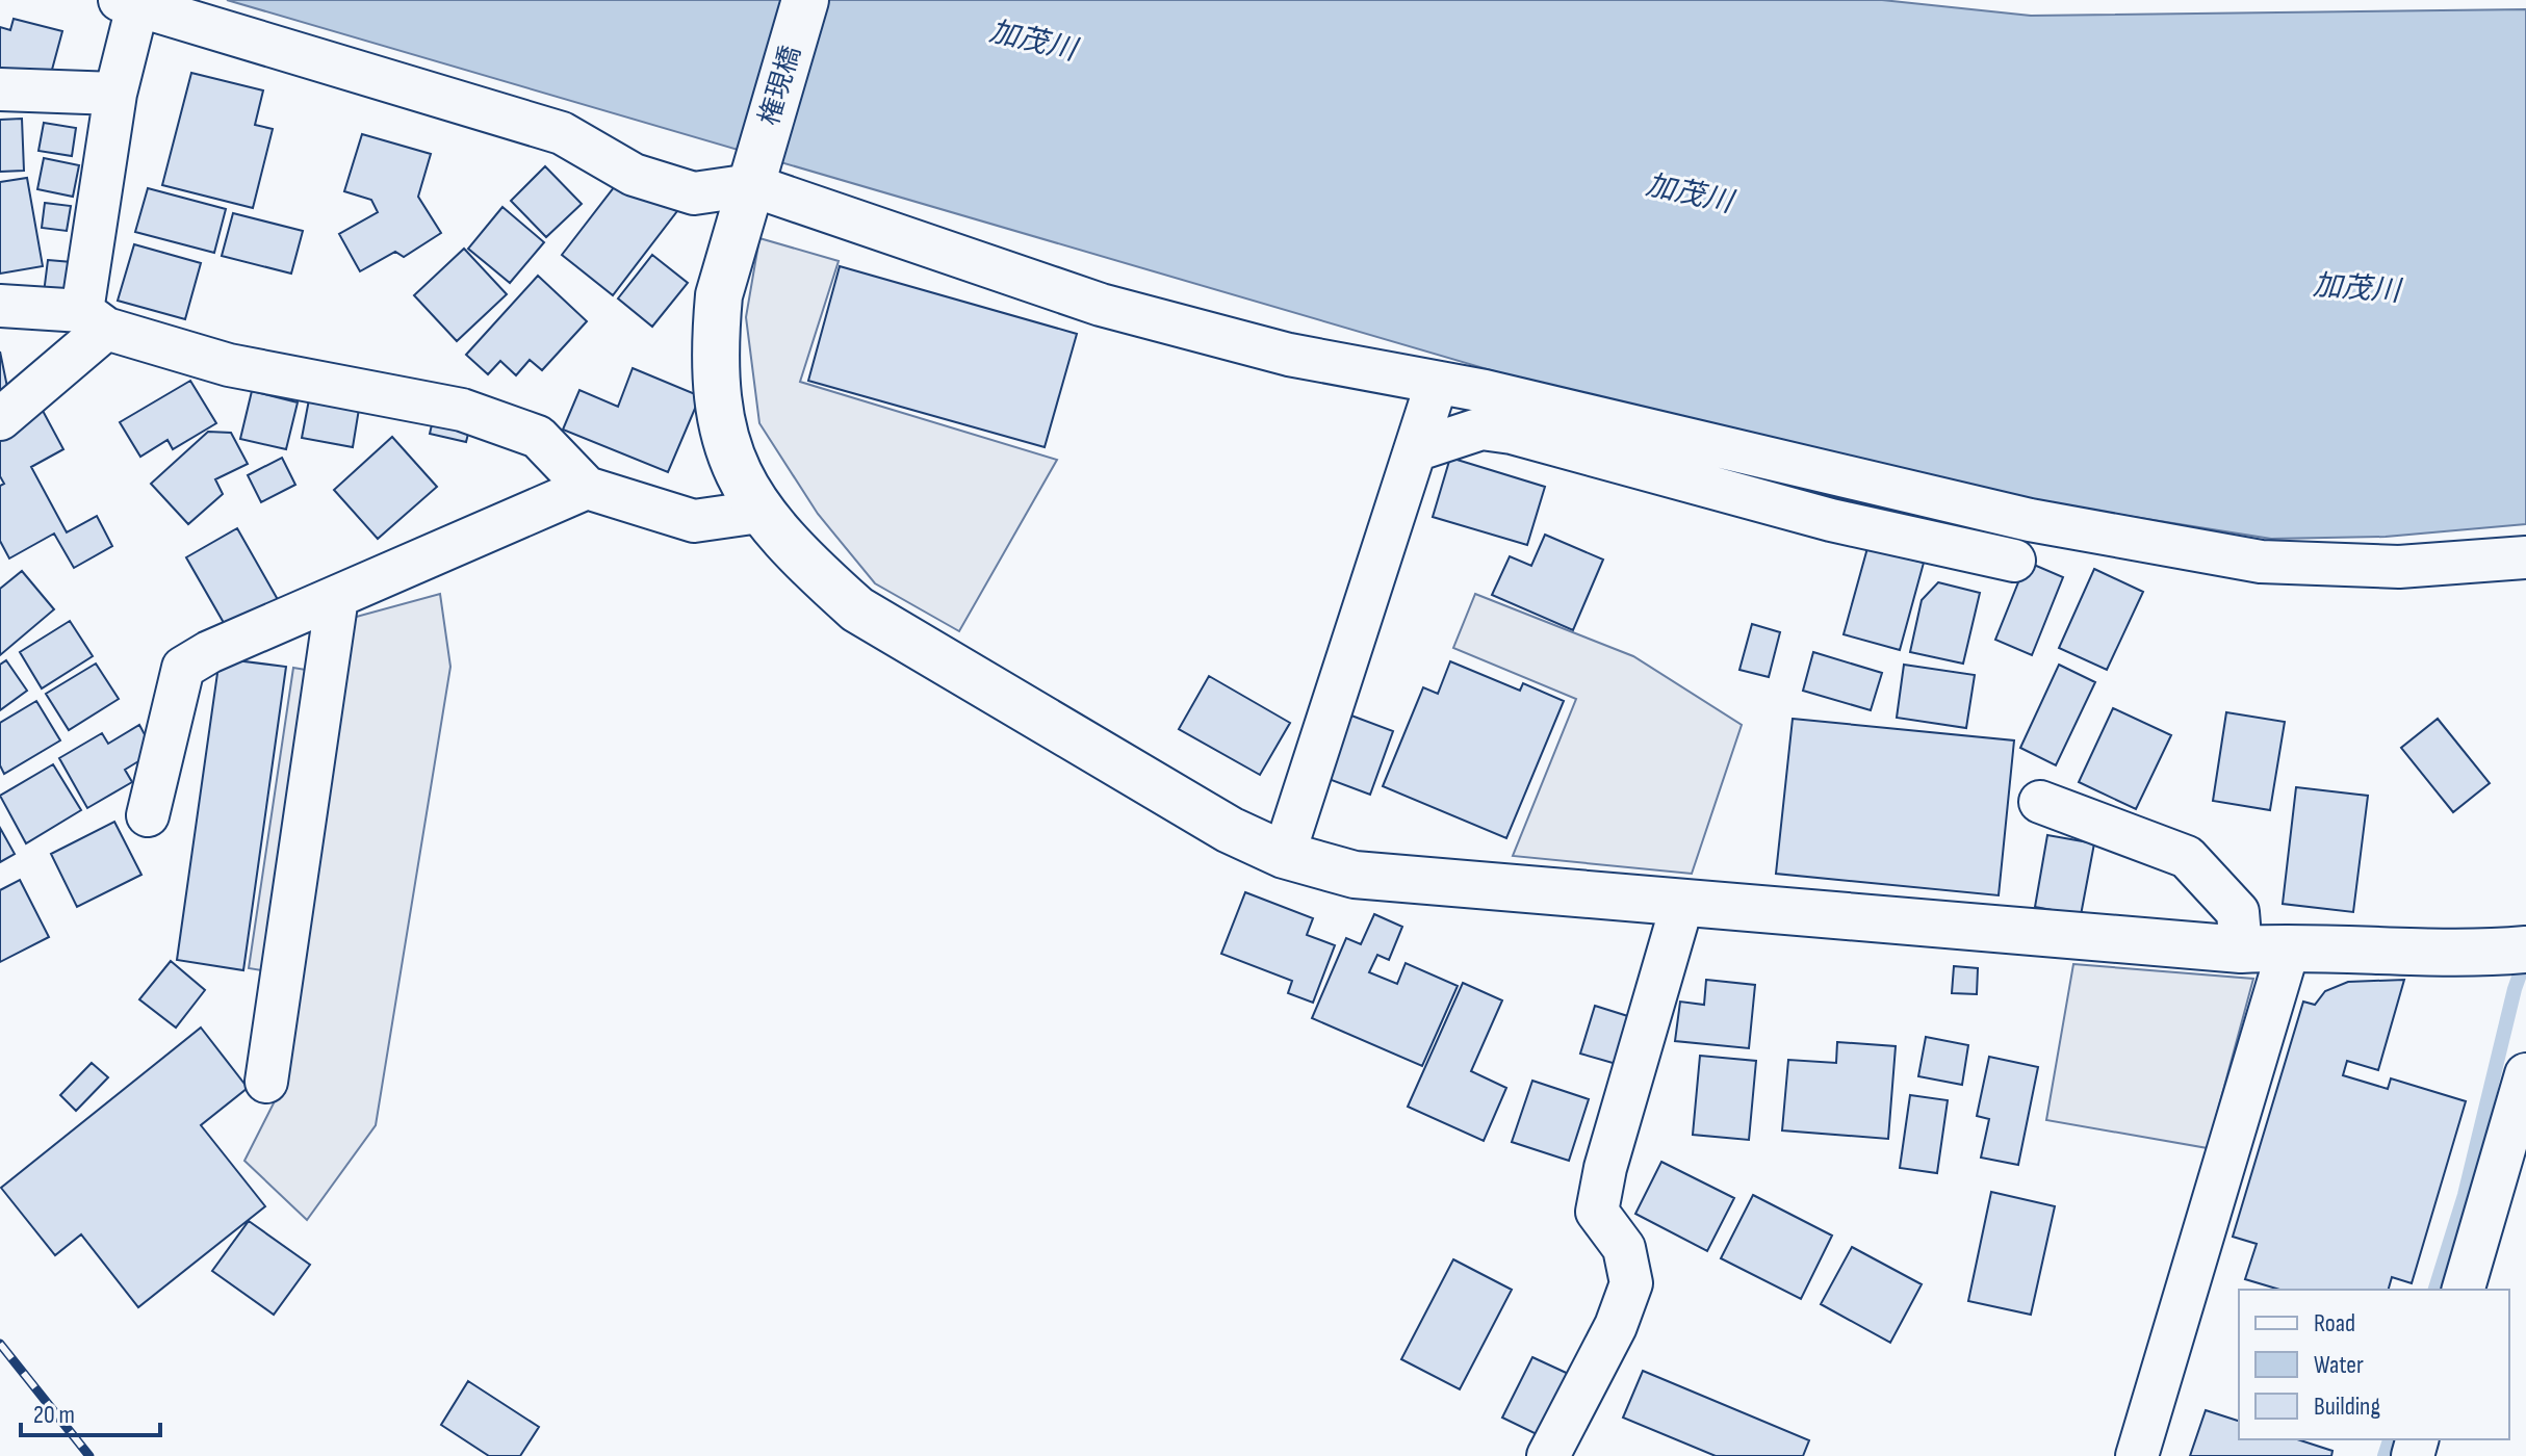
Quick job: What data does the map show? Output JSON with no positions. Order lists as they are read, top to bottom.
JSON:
{
  "streets": {
    "street": ["権現橋"]
  },
  "water": ["加茂川"],
  "legend": ["Road", "Water", "Building"],
  "scale_bar": "20 m"
}
